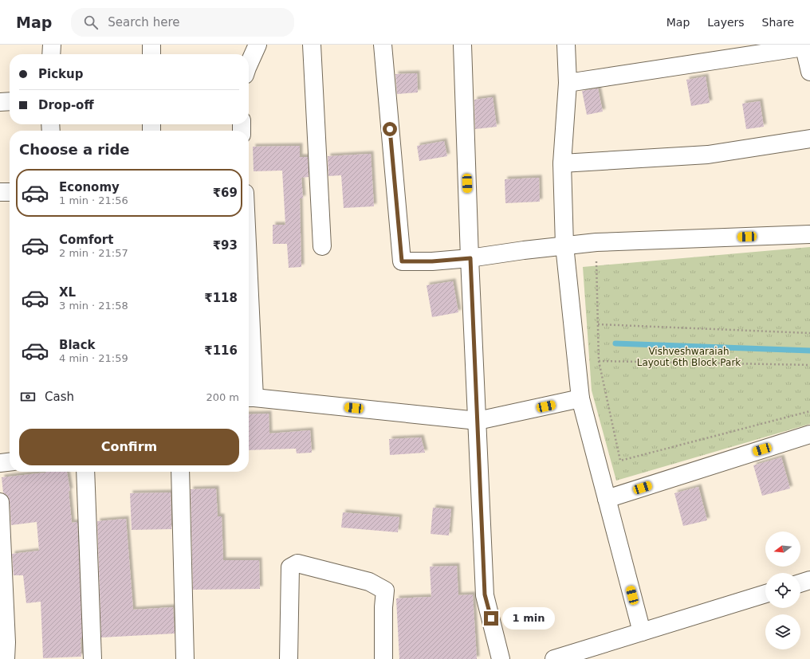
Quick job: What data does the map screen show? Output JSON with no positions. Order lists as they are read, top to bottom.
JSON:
{
  "parks": ["Vishveshwaraiah Layout 6th Block Park"],
  "north": "left",
  "page": {
    "header": "Map",
    "search": "Search here",
    "nav": ["Map", "Layers", "Share"],
    "banner": ["Pickup", "Drop-off"],
    "heading": "Choose a ride",
    "list": [
      {
        "name": "Economy",
        "note": "1 min · 21:56",
        "value": "₹69"
      },
      {
        "name": "Comfort",
        "note": "2 min · 21:57",
        "value": "₹93"
      },
      {
        "name": "XL",
        "note": "3 min · 21:58",
        "value": "₹118"
      },
      {
        "name": "Black",
        "note": "4 min · 21:59",
        "value": "₹116"
      }
    ],
    "pay": ["Cash", "200 m"],
    "buttons": "Confirm",
    "bubble": "1 min"
  }
}
